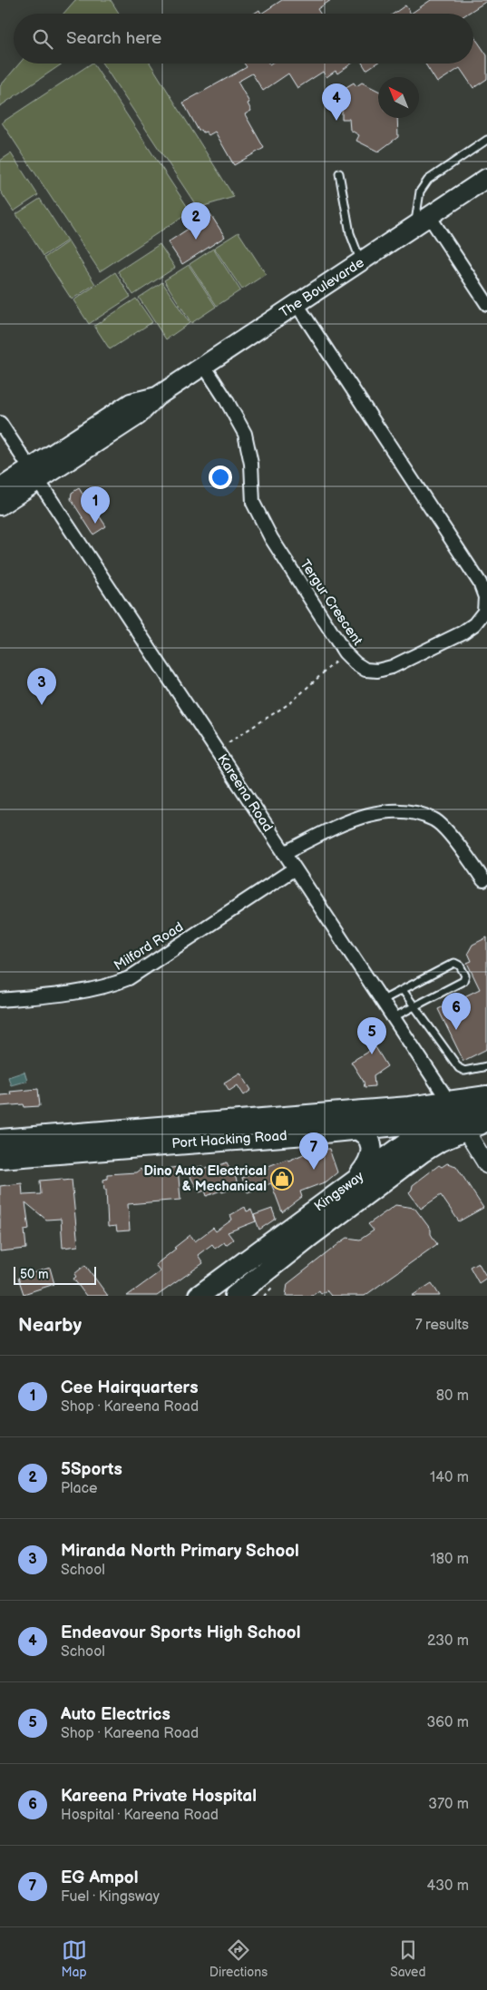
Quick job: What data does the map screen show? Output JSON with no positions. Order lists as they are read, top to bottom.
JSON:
{
  "streets": {
    "main road": ["The Boulevarde", "Port Hacking Road", "Kingsway"],
    "street": ["Tergur Crescent", "Kareena Road", "Milford Road"]
  },
  "crossings": [
    ["The Boulevarde", "Tergur Crescent"],
    ["The Boulevarde", "Kareena Road"],
    ["Kareena Road", "Milford Road"],
    ["Kareena Road", "Port Hacking Road"],
    ["Kareena Road", "Kingsway"],
    ["Port Hacking Road", "Kingsway"]
  ],
  "places": {
    "shop": ["Dino Auto Electrical & Mechanical"]
  },
  "scale_bar": "50 m",
  "north": "top left",
  "page": {
    "search": "Search here",
    "pins": [
      "4",
      "2",
      "1",
      "3",
      "6",
      "5",
      "7"
    ],
    "scale": "50 m",
    "heading": ["Nearby", "7 results"],
    "list": [
      {
        "mark": "1",
        "name": "Cee Hairquarters",
        "note": "Shop · Kareena Road",
        "value": "80 m"
      },
      {
        "mark": "2",
        "name": "5Sports",
        "note": "Place",
        "value": "140 m"
      },
      {
        "mark": "3",
        "name": "Miranda North Primary School",
        "note": "School",
        "value": "180 m"
      },
      {
        "mark": "4",
        "name": "Endeavour Sports High School",
        "note": "School",
        "value": "230 m"
      },
      {
        "mark": "5",
        "name": "Auto Electrics",
        "note": "Shop · Kareena Road",
        "value": "360 m"
      },
      {
        "mark": "6",
        "name": "Kareena Private Hospital",
        "note": "Hospital · Kareena Road",
        "value": "370 m"
      },
      {
        "mark": "7",
        "name": "EG Ampol",
        "note": "Fuel · Kingsway",
        "value": "430 m"
      }
    ],
    "nav": ["Map", "Directions", "Saved"]
  }
}
